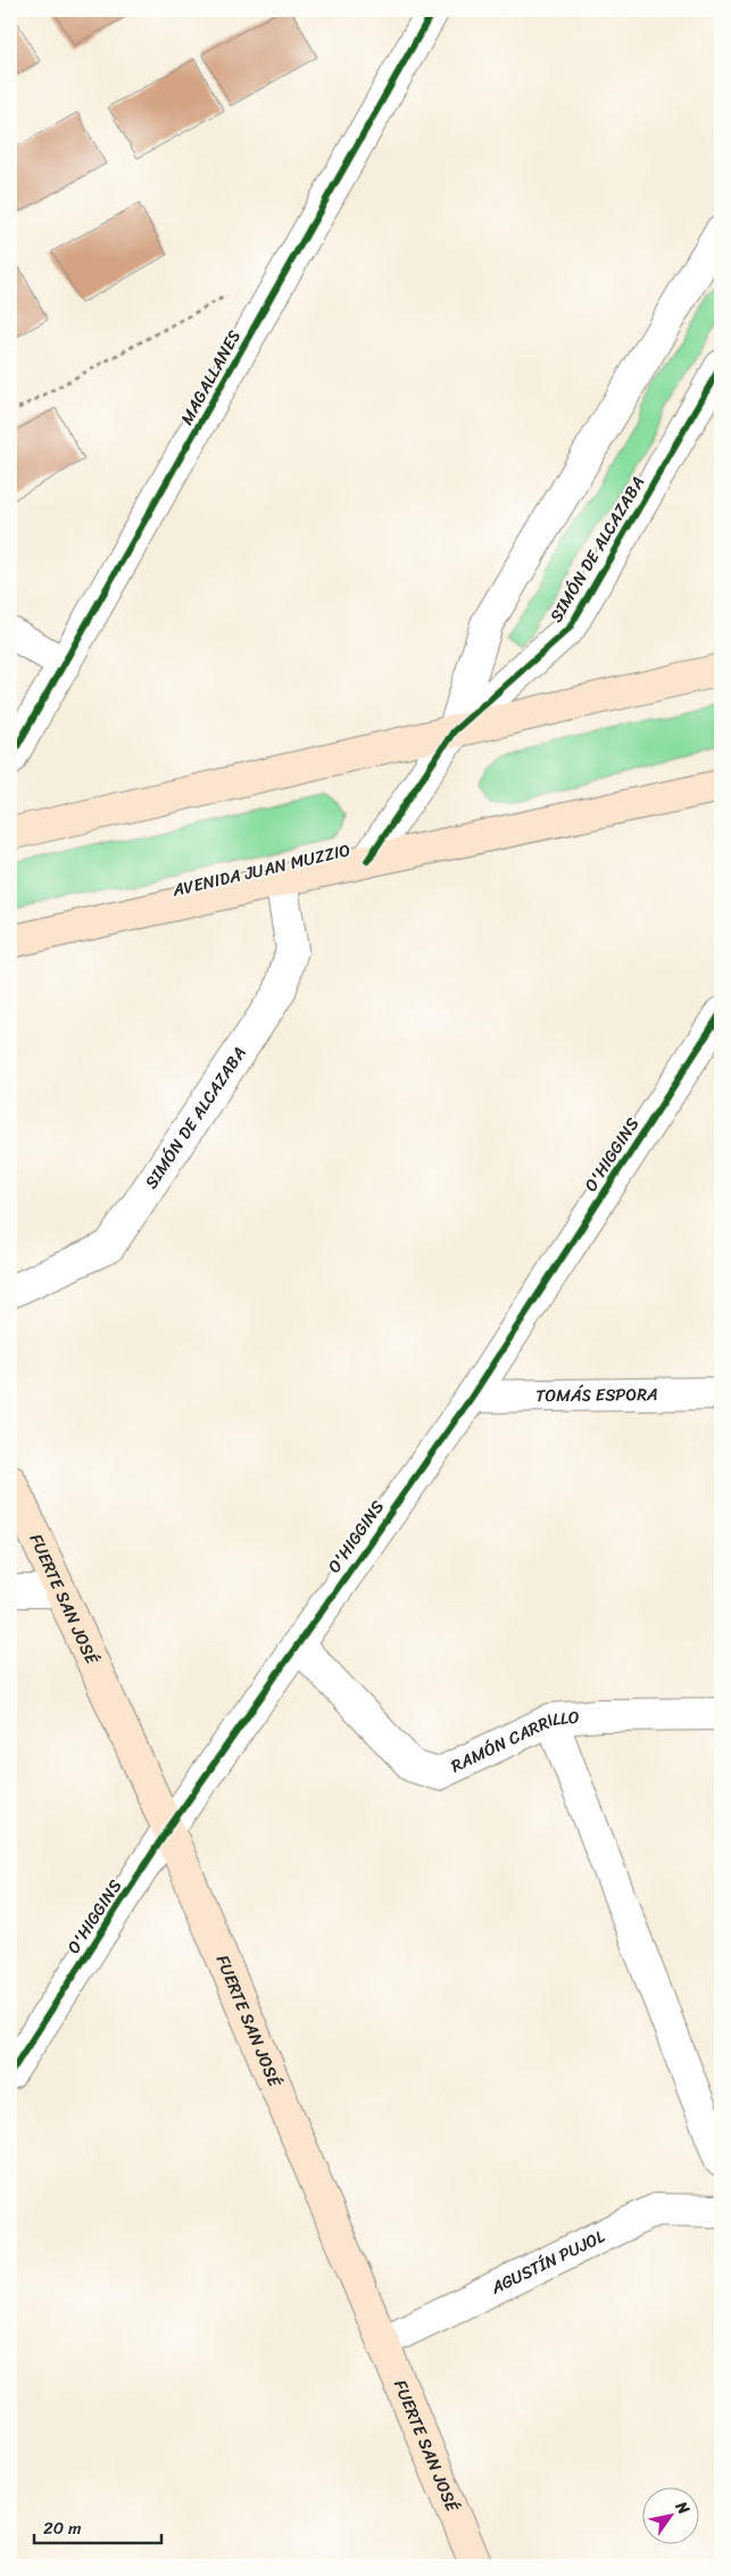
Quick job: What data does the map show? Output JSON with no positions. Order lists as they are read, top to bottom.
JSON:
{
  "streets": {
    "main road": ["AVENIDA JUAN MUZZIO", "FUERTE SAN JOSÉ"],
    "street": [
      "MAGALLANES",
      "SIMÓN DE ALCAZABA",
      "O'HIGGINS",
      "TOMÁS ESPORA",
      "RAMÓN CARRILLO",
      "AGUSTÍN PUJOL"
    ]
  },
  "crossings": [
    ["SIMÓN DE ALCAZABA", "AVENIDA JUAN MUZZIO"],
    ["O'HIGGINS", "TOMÁS ESPORA"],
    ["O'HIGGINS", "FUERTE SAN JOSÉ"],
    ["O'HIGGINS", "RAMÓN CARRILLO"],
    ["FUERTE SAN JOSÉ", "AGUSTÍN PUJOL"]
  ],
  "scale_bar": "20 m",
  "north": "top right"
}
